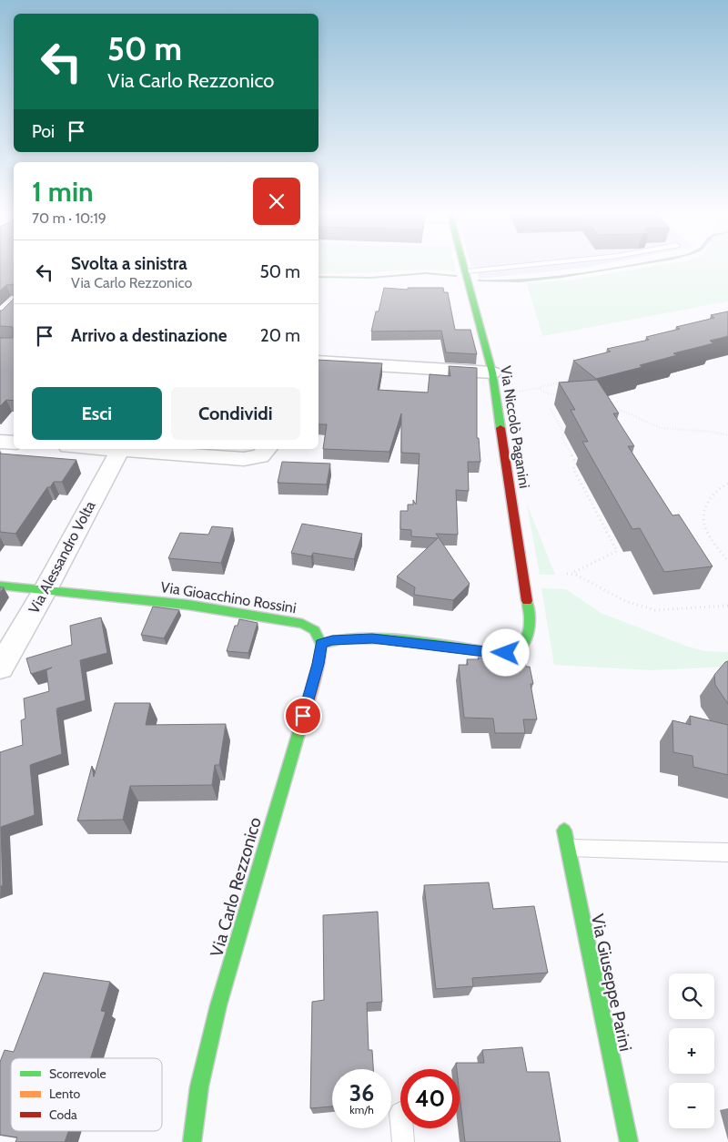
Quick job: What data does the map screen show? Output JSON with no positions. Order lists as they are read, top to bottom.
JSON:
{
  "streets": {
    "street": [
      "Via Niccolò Paganini",
      "Via Alessandro Volta",
      "Via Gioacchino Rossini",
      "Via Carlo Rezzonico",
      "Via Giuseppe Parini"
    ]
  },
  "crossings": [
    ["Via Niccolò Paganini", "Via Gioacchino Rossini"],
    ["Via Niccolò Paganini", "Via Carlo Rezzonico"],
    ["Via Alessandro Volta", "Via Gioacchino Rossini"],
    ["Via Gioacchino Rossini", "Via Carlo Rezzonico"]
  ],
  "legend": ["Scorrevole", "Lento", "Coda"],
  "page": {
    "turn": ["50 m", "Via Carlo Rezzonico"],
    "then": "Poi",
    "heading": ["1 min", "70 m · 10:19"],
    "list": [
      {
        "name": "Svolta a sinistra",
        "note": "Via Carlo Rezzonico",
        "value": "50 m"
      },
      {
        "name": "Arrivo a destinazione",
        "value": "20 m"
      }
    ],
    "buttons": ["Esci", "Condividi"],
    "map_buttons": ["+", "−"],
    "speed": "36 km/h",
    "limit": "40"
  }
}
